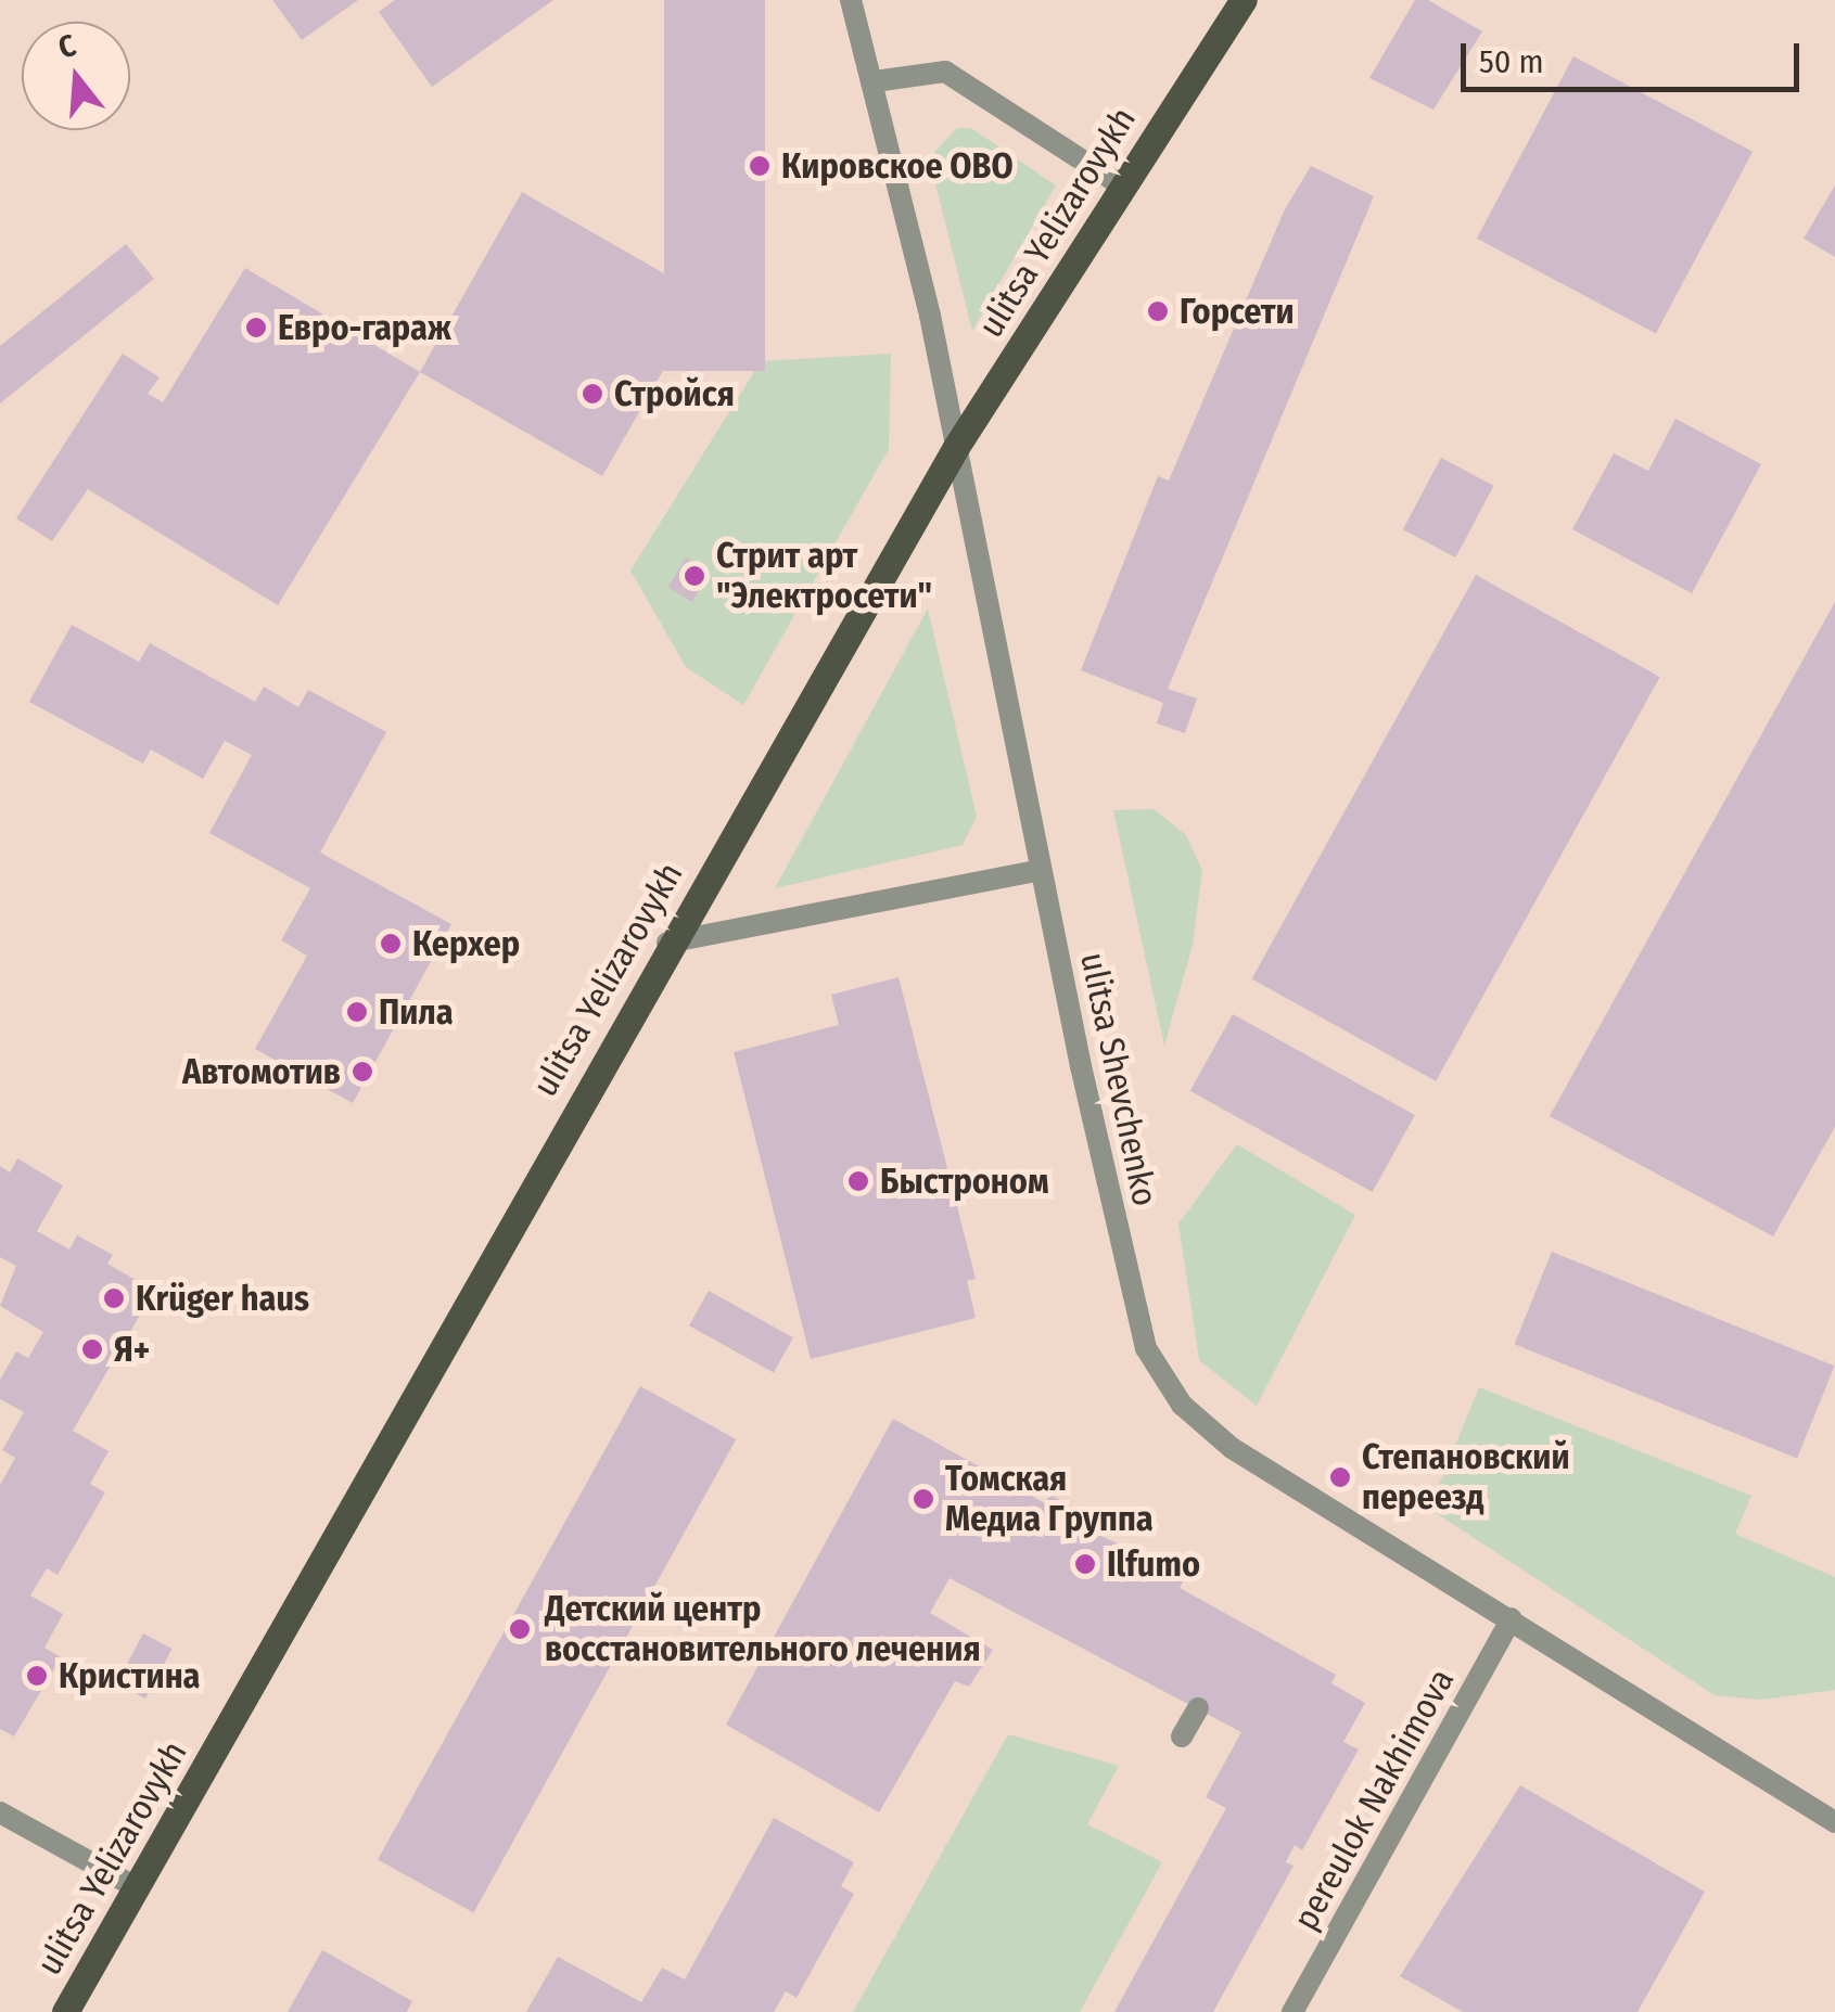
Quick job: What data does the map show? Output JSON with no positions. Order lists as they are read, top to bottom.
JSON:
{
  "streets": {
    "main road": ["ulitsa Yelizarovykh"],
    "street": ["ulitsa Shevchenko", "pereulok Nakhimova"]
  },
  "crossings": [
    ["ulitsa Yelizarovykh", "ulitsa Shevchenko"],
    ["ulitsa Shevchenko", "pereulok Nakhimova"]
  ],
  "places": [
    "Кировское ОВО",
    "Горсети",
    "Евро-гараж",
    "Стройся",
    "Стрит арт \"Электросети\"",
    "Керхер",
    "Пила",
    "Автомотив",
    "Быстроном",
    "Krüger haus",
    "Я+",
    "Степановский переезд",
    "Томская Медиа Группа",
    "Ilfumo",
    "Детский центр восстановительного лечения",
    "Кристина"
  ],
  "scale_bar": "50 m",
  "north": "top"
}
